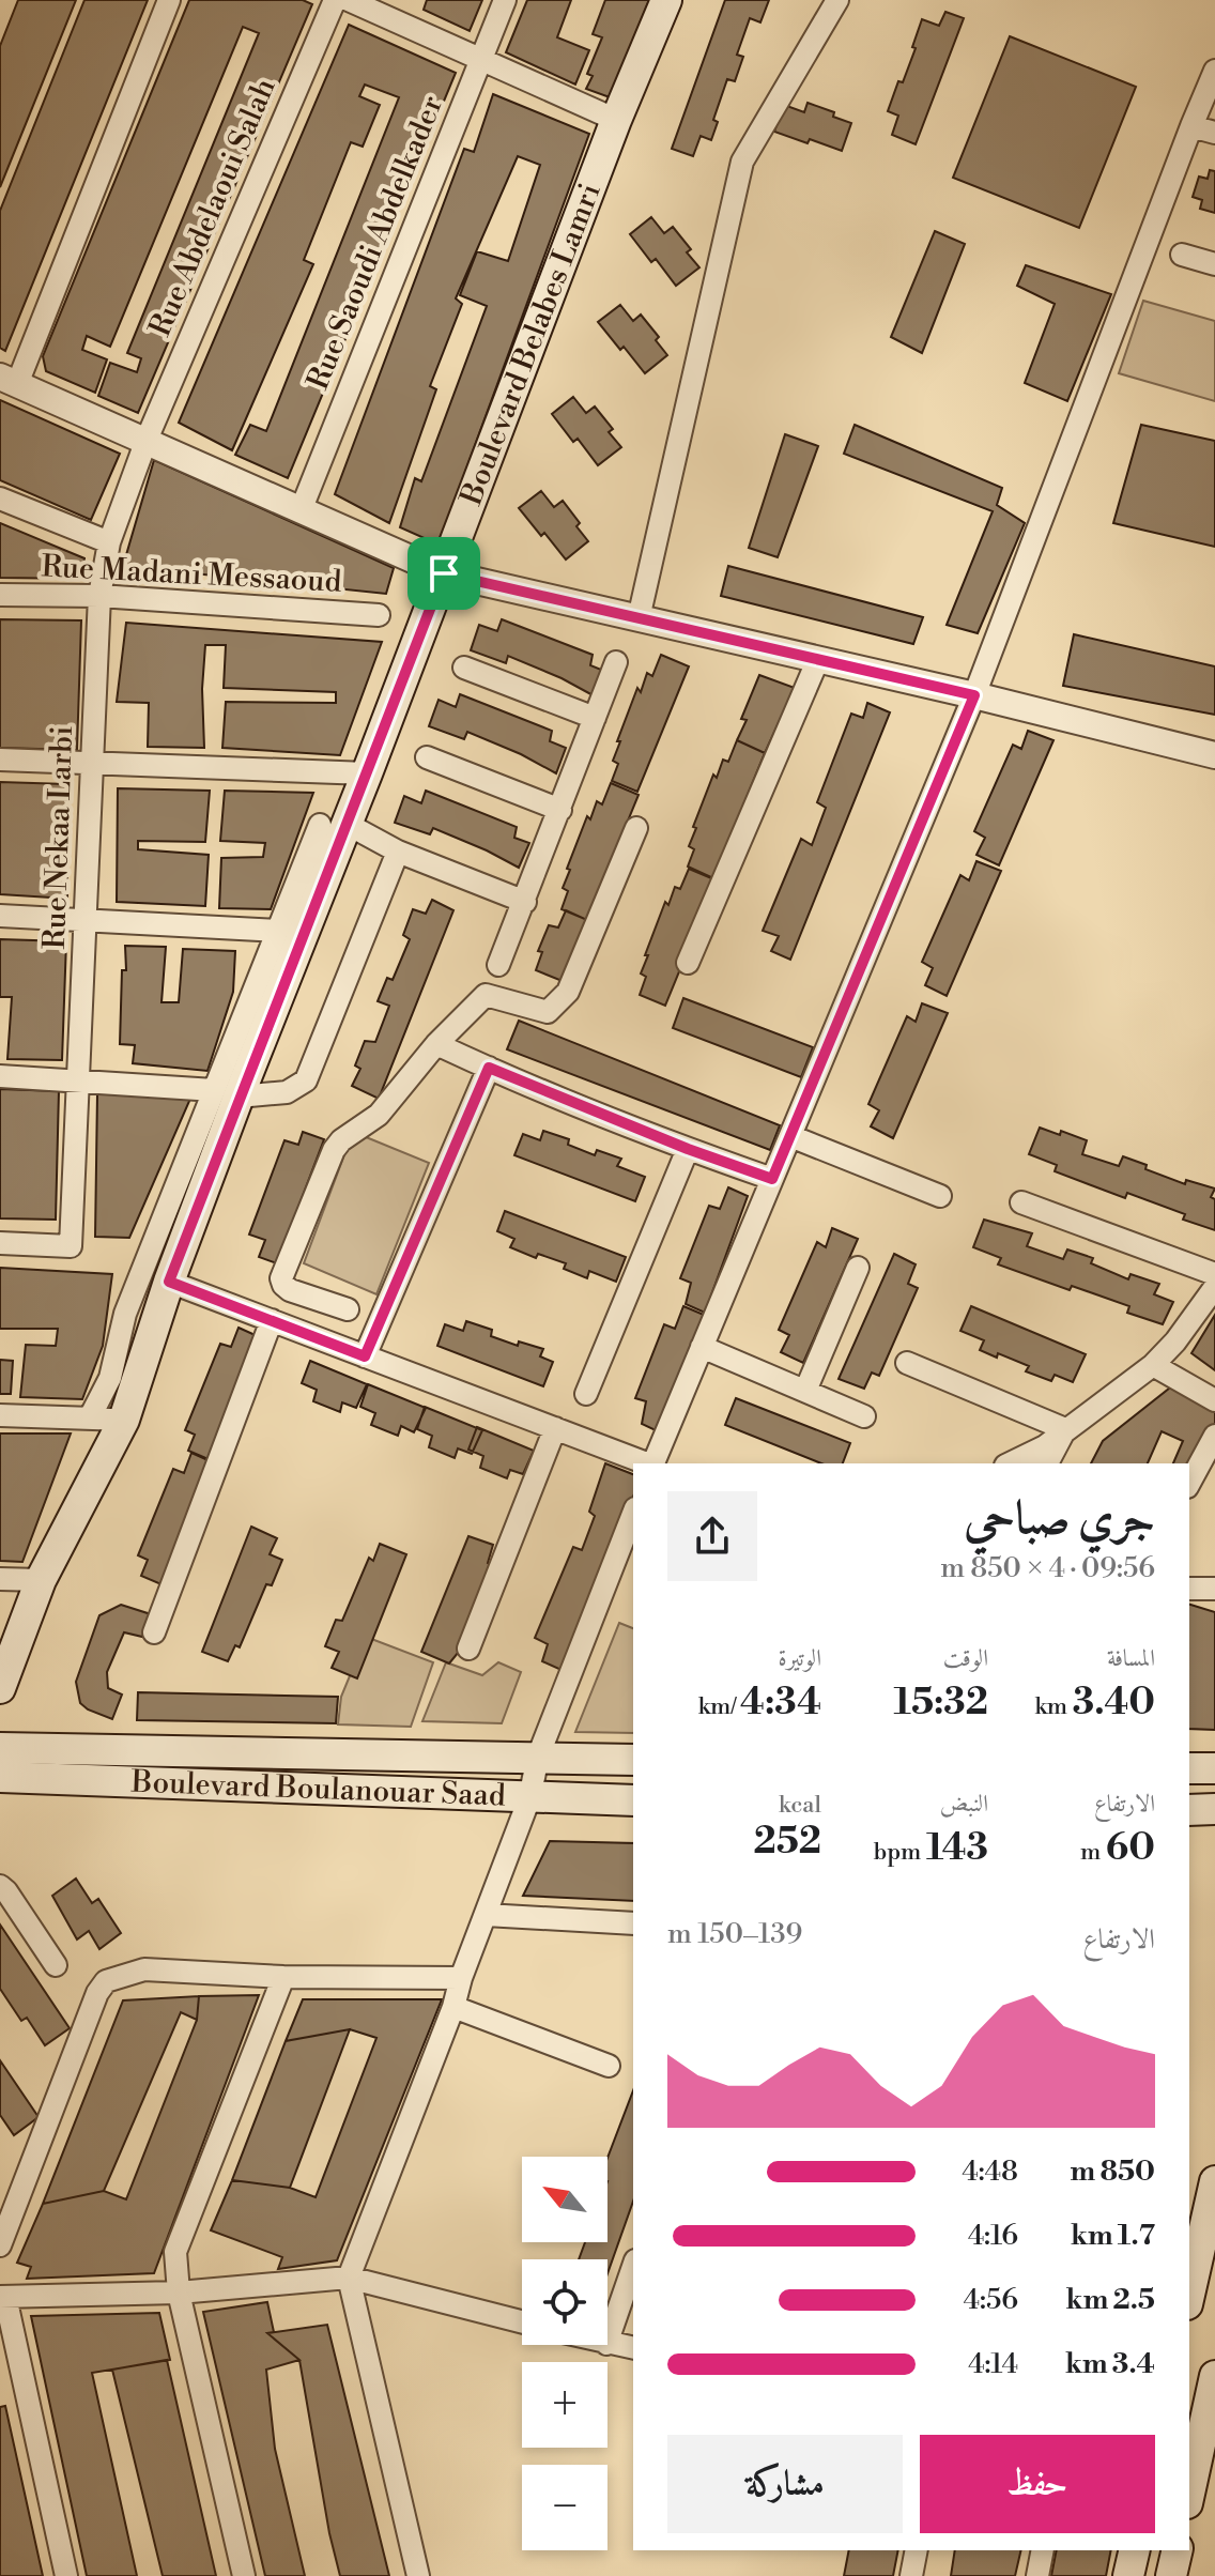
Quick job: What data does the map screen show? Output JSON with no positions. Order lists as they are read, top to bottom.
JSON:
{
  "streets": {
    "main road": ["Boulevard Belabes Lamri", "Boulevard Boulanouar Saad"],
    "street": [
      "Rue Abdelaoui Salah",
      "Rue Saoudi Abdelkader",
      "Rue Madani Messaoud",
      "Rue Nekaa Larbi"
    ]
  },
  "crossings": [
    ["Rue Abdelaoui Salah", "Rue Nekaa Larbi"],
    ["Rue Madani Messaoud", "Rue Nekaa Larbi"]
  ],
  "north": "top left",
  "page": {
    "heading": ["جري صباحي", "09:56 · 4 × 850 m"],
    "stats": [
      ["المسافة", "3.40 km"],
      ["الوقت", "15:32"],
      ["الوتيرة", "4:34 /km"],
      ["الارتفاع", "60 m"],
      ["النبض", "143 bpm"],
      ["kcal", "252"]
    ],
    "chart": ["الارتفاع", "139–150 m"],
    "list": [
      {
        "name": "850 m",
        "note": "4:48"
      },
      {
        "name": "1.7 km",
        "note": "4:16"
      },
      {
        "name": "2.5 km",
        "note": "4:56"
      },
      {
        "name": "3.4 km",
        "note": "4:14"
      }
    ],
    "map_buttons": ["+", "−"],
    "buttons": ["حفظ", "مشاركة"]
  }
}
